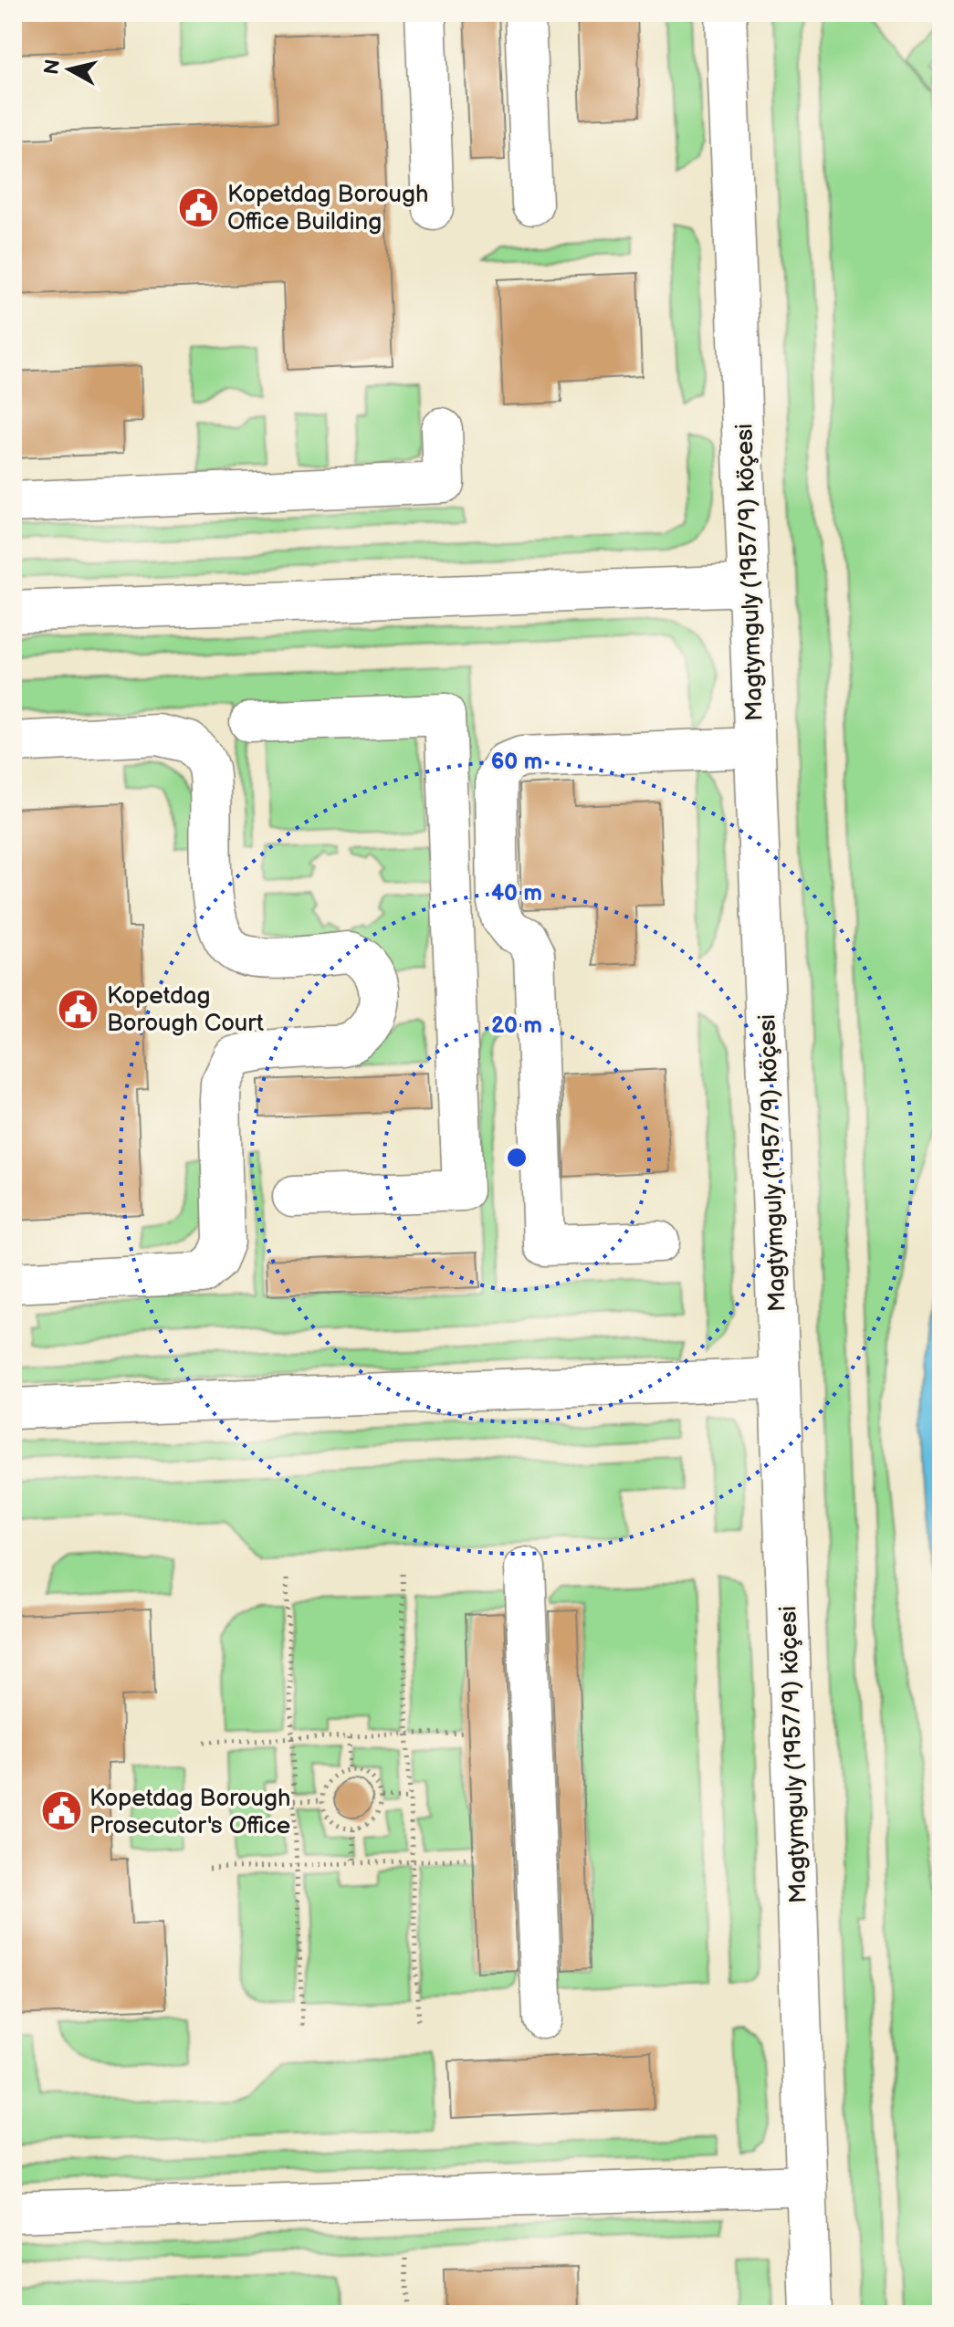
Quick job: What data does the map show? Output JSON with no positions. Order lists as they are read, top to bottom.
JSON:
{
  "streets": {
    "street": ["Magtymguly (1957/9) köçesi"]
  },
  "places": {
    "public building": ["Kopetdag Borough Office Building", "Kopetdag Borough Court", "Kopetdag Borough Prosecutor's Office"]
  },
  "north": "left",
  "rings": ["60 m", "40 m", "20 m"]
}
